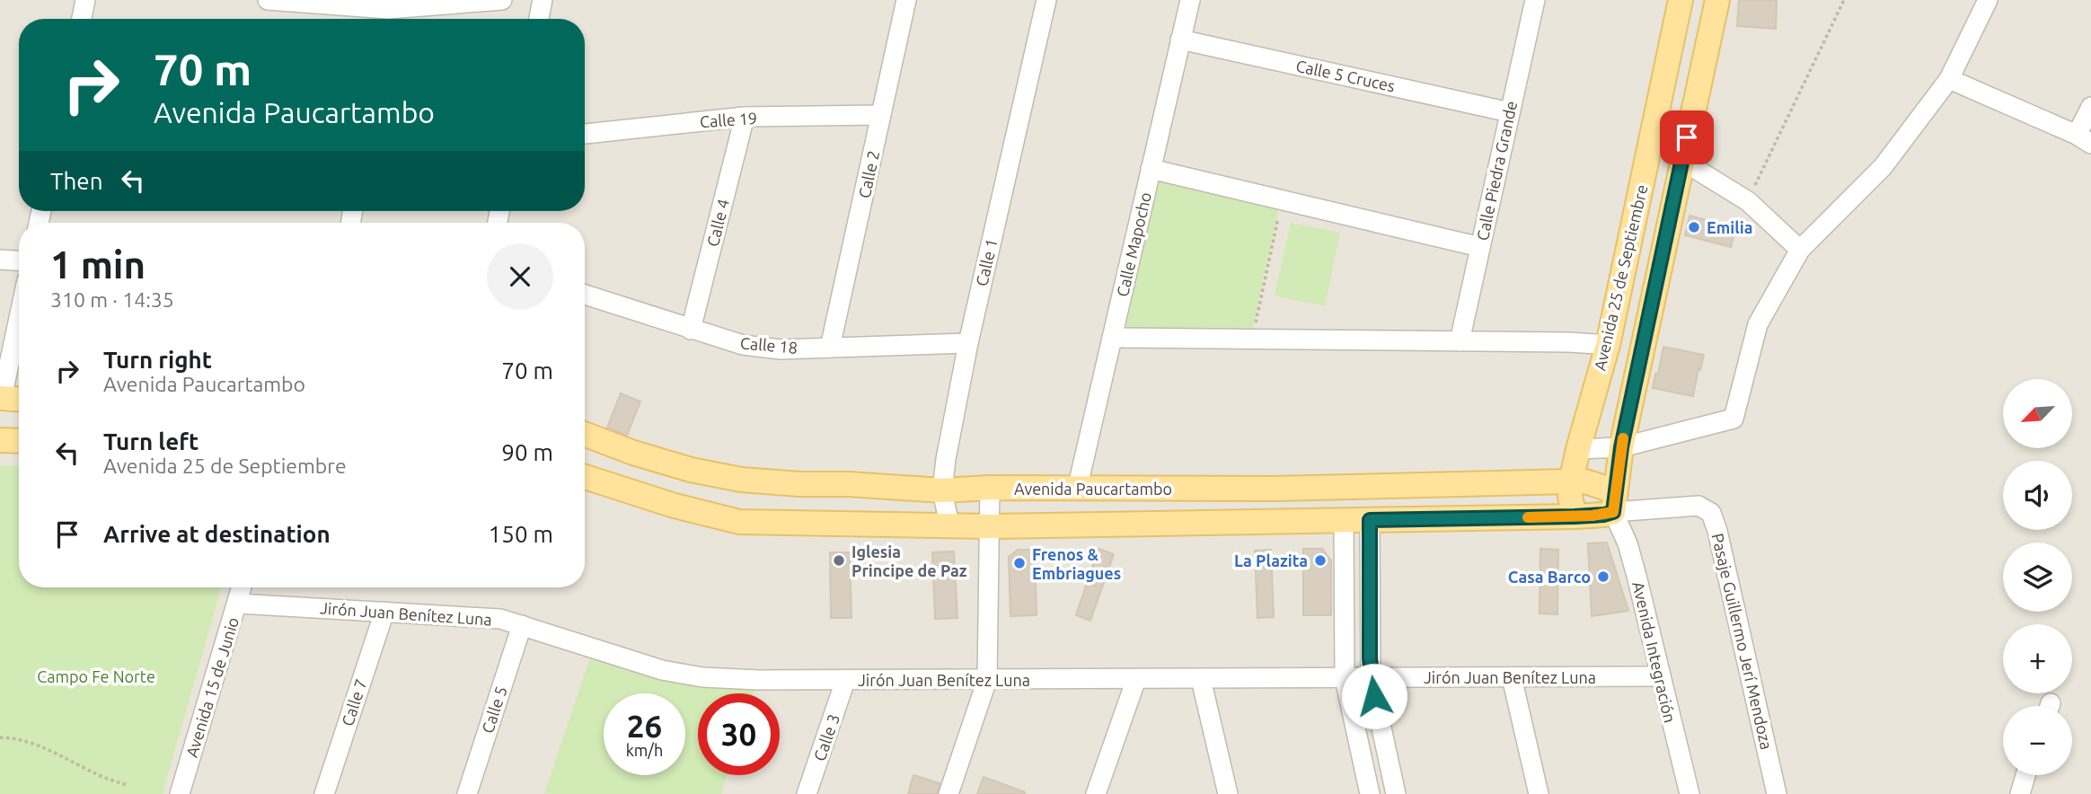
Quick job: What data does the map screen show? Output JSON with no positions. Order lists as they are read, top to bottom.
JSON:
{
  "streets": {
    "main road": ["Avenida 25 de Septiembre", "Avenida Paucartambo"],
    "street": [
      "Calle 5 Cruces",
      "Calle 19",
      "Calle Piedra Grande",
      "Calle 2",
      "Calle 4",
      "Calle Mapocho",
      "Calle 1",
      "Calle 18",
      "Jirón Juan Benítez Luna",
      "Pasaje Guillermo Jerí Mendoza",
      "Avenida Integración",
      "Avenida 15 de Junio",
      "Calle 7",
      "Calle 5",
      "Calle 3"
    ]
  },
  "crossings": [
    ["Calle 5 Cruces", "Calle Piedra Grande"],
    ["Calle 5 Cruces", "Calle Mapocho"],
    ["Calle 19", "Calle 2"],
    ["Calle 19", "Calle 4"],
    ["Calle 2", "Calle 18"],
    ["Calle 4", "Calle 18"],
    ["Calle Mapocho", "Avenida Paucartambo"],
    ["Calle 1", "Calle 18"],
    ["Calle 1", "Avenida Paucartambo"],
    ["Avenida 25 de Septiembre", "Avenida Paucartambo"],
    ["Avenida Paucartambo", "Pasaje Guillermo Jerí Mendoza"],
    ["Avenida Paucartambo", "Avenida Integración"],
    ["Jirón Juan Benítez Luna", "Avenida Integración"],
    ["Jirón Juan Benítez Luna", "Avenida 15 de Junio"],
    ["Jirón Juan Benítez Luna", "Calle 7"],
    ["Jirón Juan Benítez Luna", "Calle 5"],
    ["Jirón Juan Benítez Luna", "Calle 3"],
    ["Pasaje Guillermo Jerí Mendoza", "Avenida Integración"]
  ],
  "parks": ["Campo Fe Norte"],
  "places": [
    "Emilia",
    "Iglesia Principe de Paz",
    "La Plazita",
    "Frenos & Embriagues",
    "Casa Barco"
  ],
  "north": "bottom left",
  "page": {
    "turn": ["70 m", "Avenida Paucartambo"],
    "then": "Then",
    "heading": ["1 min", "310 m · 14:35"],
    "list": [
      {
        "name": "Turn right",
        "note": "Avenida Paucartambo",
        "value": "70 m"
      },
      {
        "name": "Turn left",
        "note": "Avenida 25 de Septiembre",
        "value": "90 m"
      },
      {
        "name": "Arrive at destination",
        "value": "150 m"
      }
    ],
    "map_buttons": ["+", "−"],
    "speed": "26 km/h",
    "limit": "30"
  }
}
